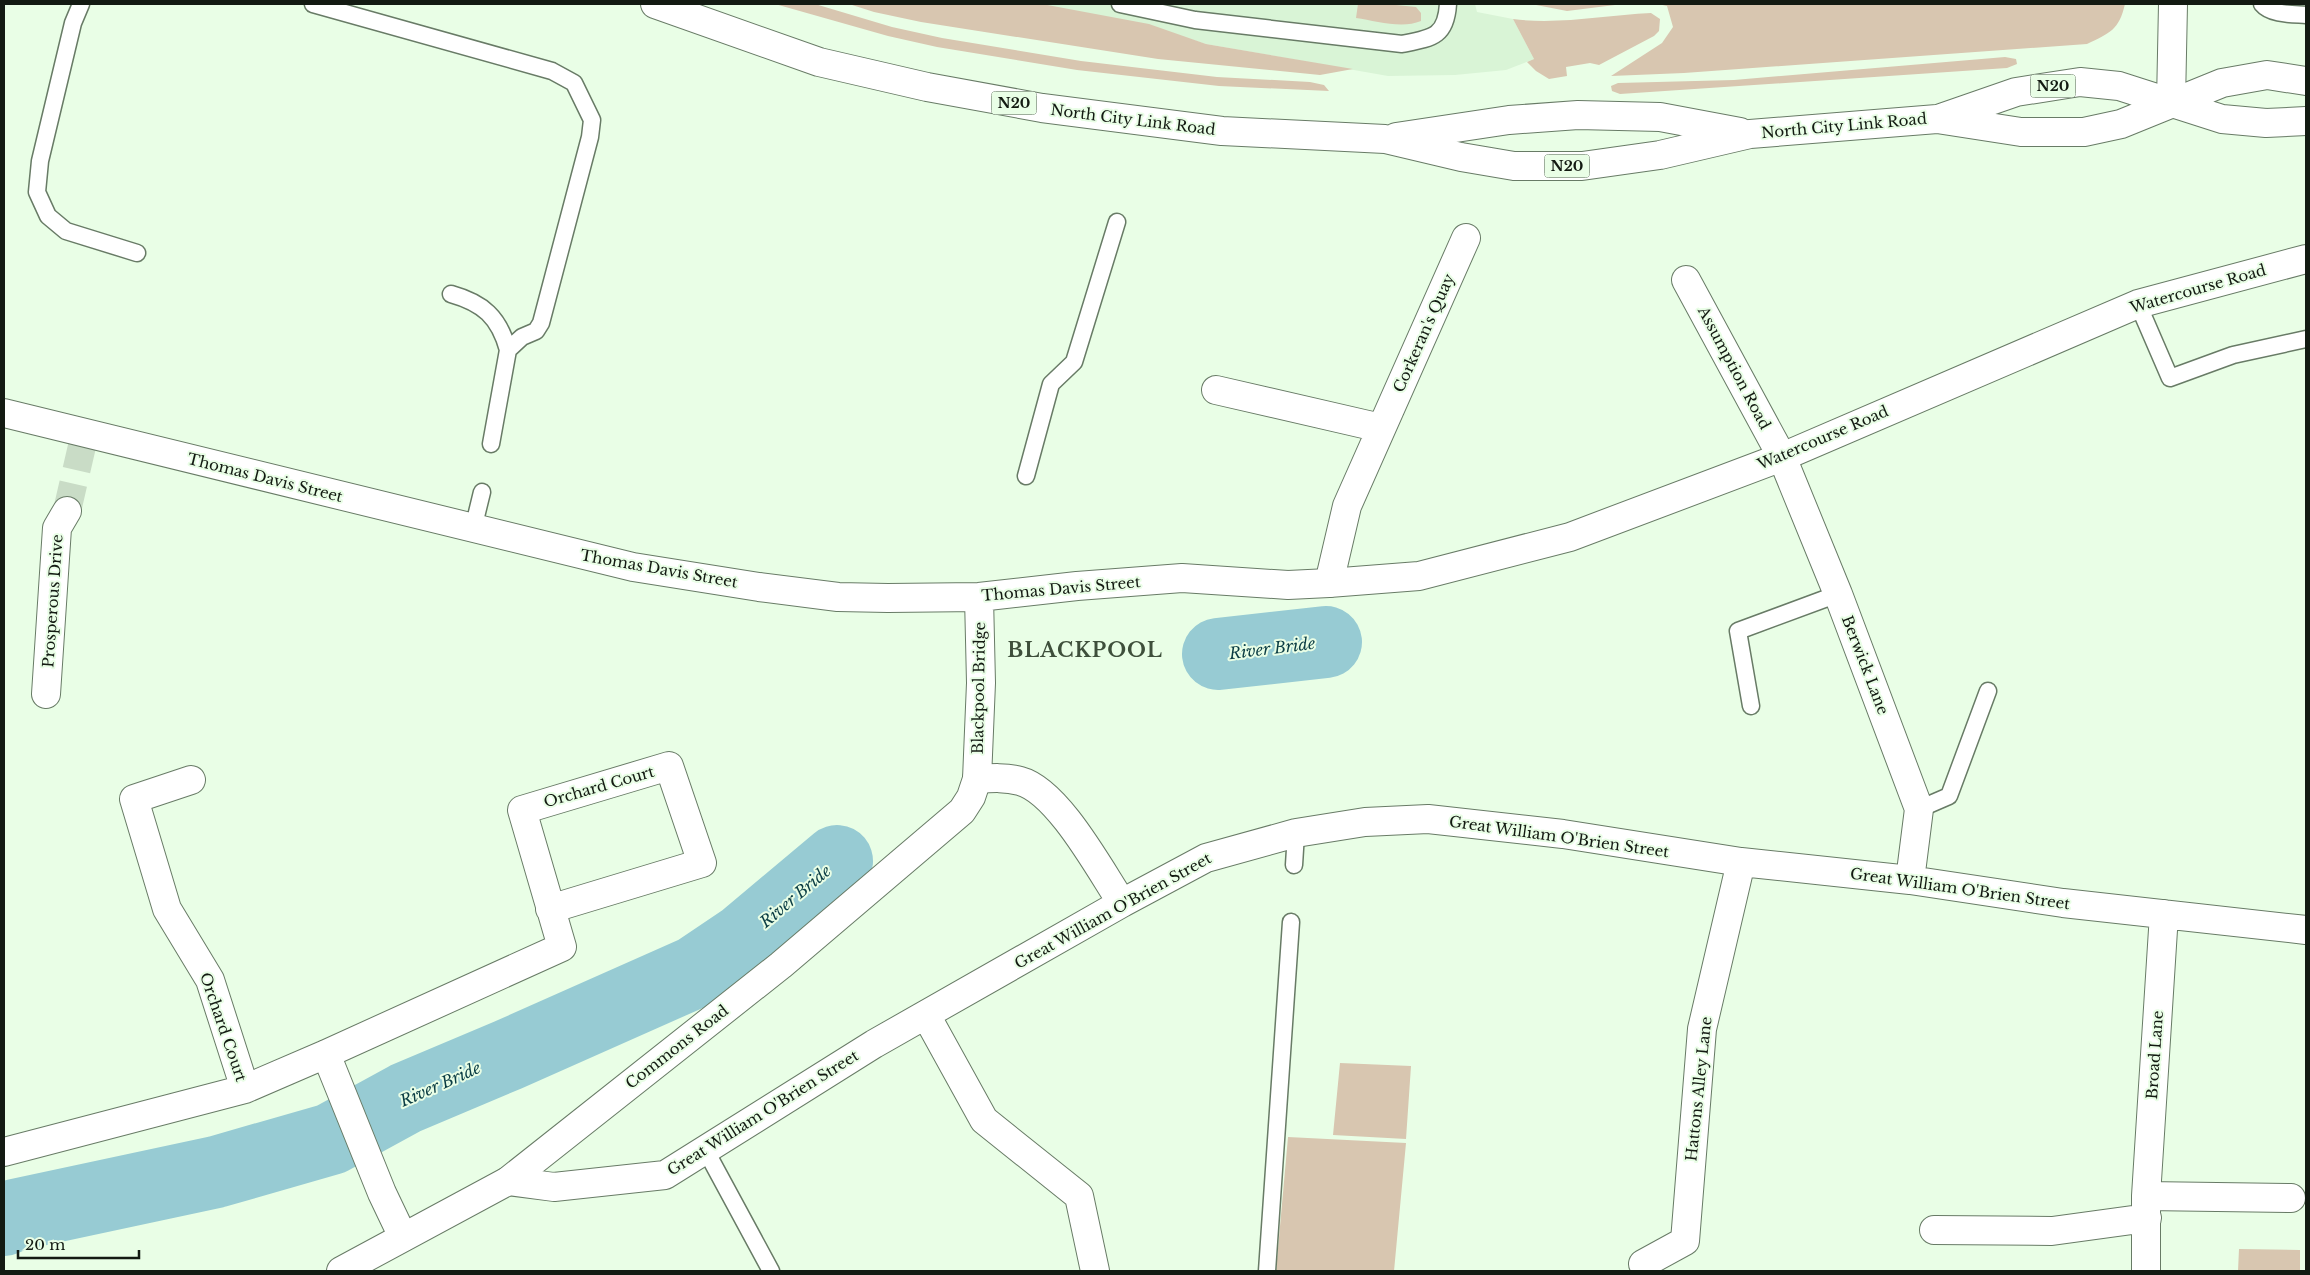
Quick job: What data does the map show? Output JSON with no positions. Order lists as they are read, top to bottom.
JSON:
{
  "streets": {
    "main road": [
      "N20",
      "North City Link Road",
      "Watercourse Road",
      "Corkeran's Quay",
      "Assumption Road",
      "Thomas Davis Street",
      "Prosperous Drive",
      "Berwick Lane",
      "Blackpool Bridge",
      "Orchard Court",
      "Great William O'Brien Street",
      "Commons Road",
      "Broad Lane",
      "Hattons Alley Lane"
    ]
  },
  "crossings": [
    ["Watercourse Road", "Corkeran's Quay"],
    ["Watercourse Road", "Assumption Road"],
    ["Watercourse Road", "Thomas Davis Street"],
    ["Watercourse Road", "Berwick Lane"],
    ["Corkeran's Quay", "Thomas Davis Street"],
    ["Assumption Road", "Berwick Lane"],
    ["Thomas Davis Street", "Blackpool Bridge"],
    ["Berwick Lane", "Great William O'Brien Street"],
    ["Blackpool Bridge", "Commons Road"],
    ["Great William O'Brien Street", "Commons Road"],
    ["Great William O'Brien Street", "Broad Lane"],
    ["Great William O'Brien Street", "Hattons Alley Lane"]
  ],
  "districts": ["BLACKPOOL"],
  "water": ["River Bride"],
  "scale_bar": "20 m"
}
